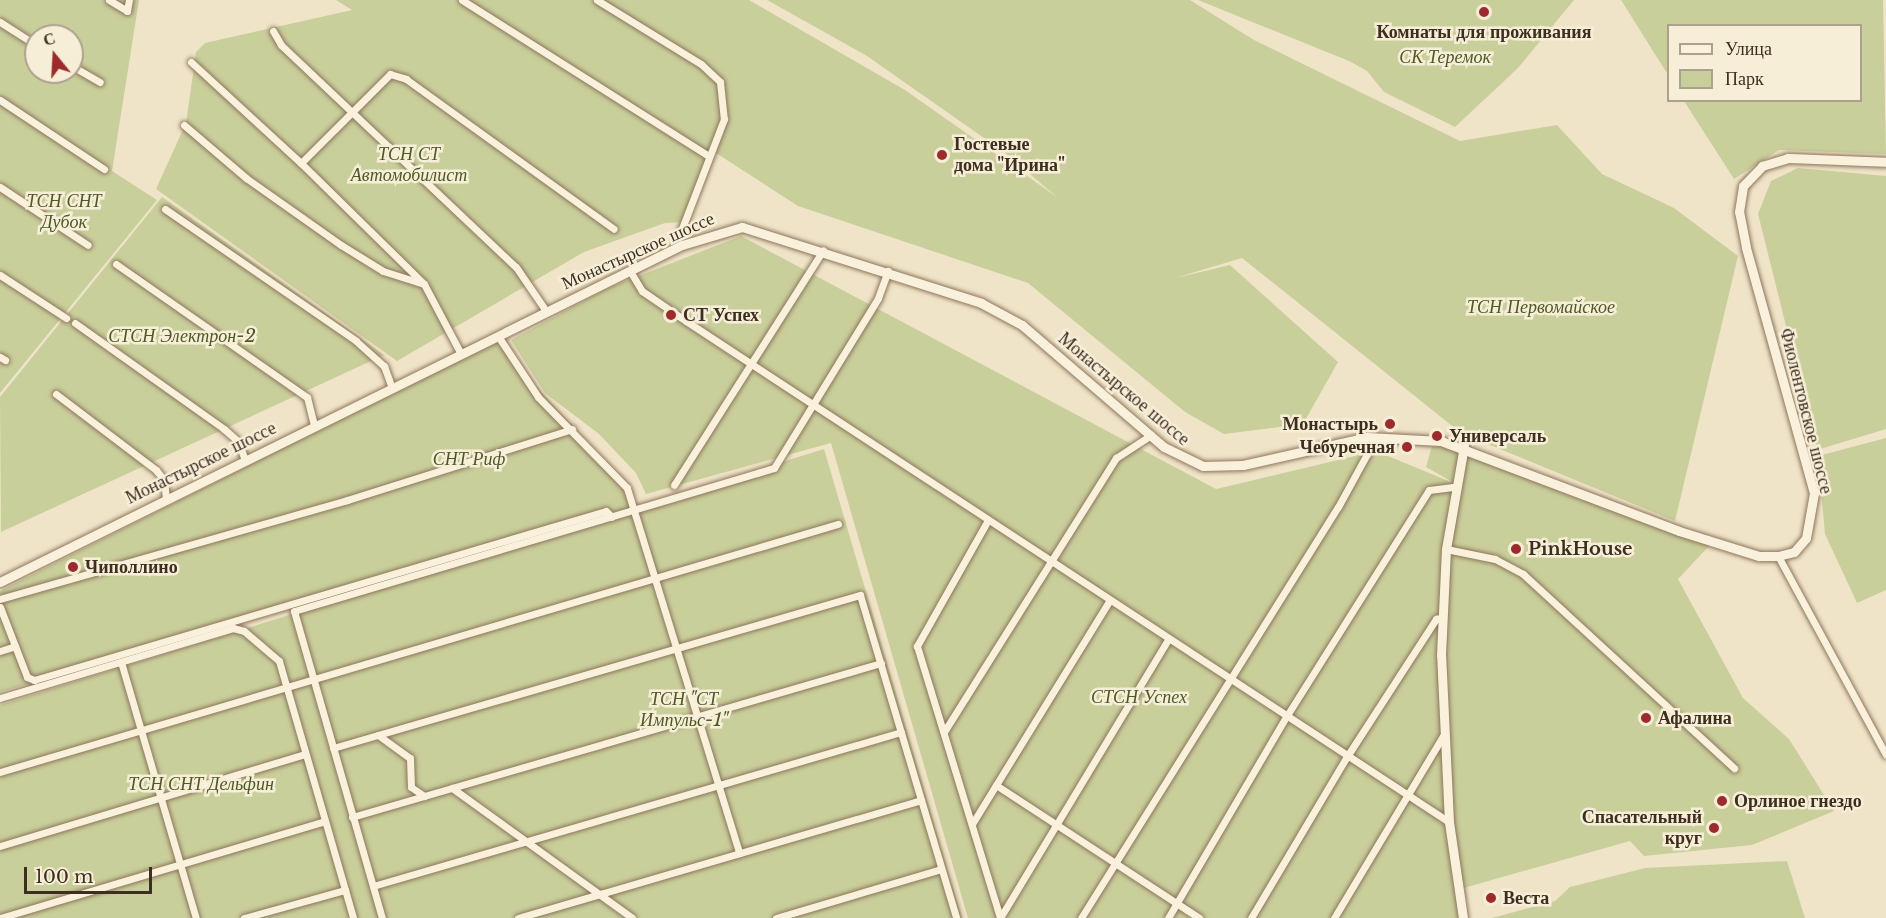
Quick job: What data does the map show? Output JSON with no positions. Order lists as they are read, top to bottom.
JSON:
{
  "streets": {
    "main road": ["Монастырское шоссе", "Фиолентовское шоссе"]
  },
  "parks": [
    "СК Теремок",
    "ТСН СТ Автомобилист",
    "ТСН СНТ Дубок",
    "ТСН Первомайское",
    "СТСН Электрон-2",
    "СНТ Риф",
    "СТСН Успех",
    "ТСН \"СТ Импульс-1\"",
    "ТСН СНТ Дельфин"
  ],
  "places": [
    "Комнаты для проживания",
    "Гостевые дома \"Ирина\"",
    "СТ Успех",
    "Монастырь",
    "Универсаль",
    "Чебуречная",
    "PinkHouse",
    "Чиполлино",
    "Афалина",
    "Орлиное гнездо",
    "Спасательный круг",
    "Веста"
  ],
  "legend": ["Улица", "Парк"],
  "scale_bar": "100 m",
  "north": "top"
}
